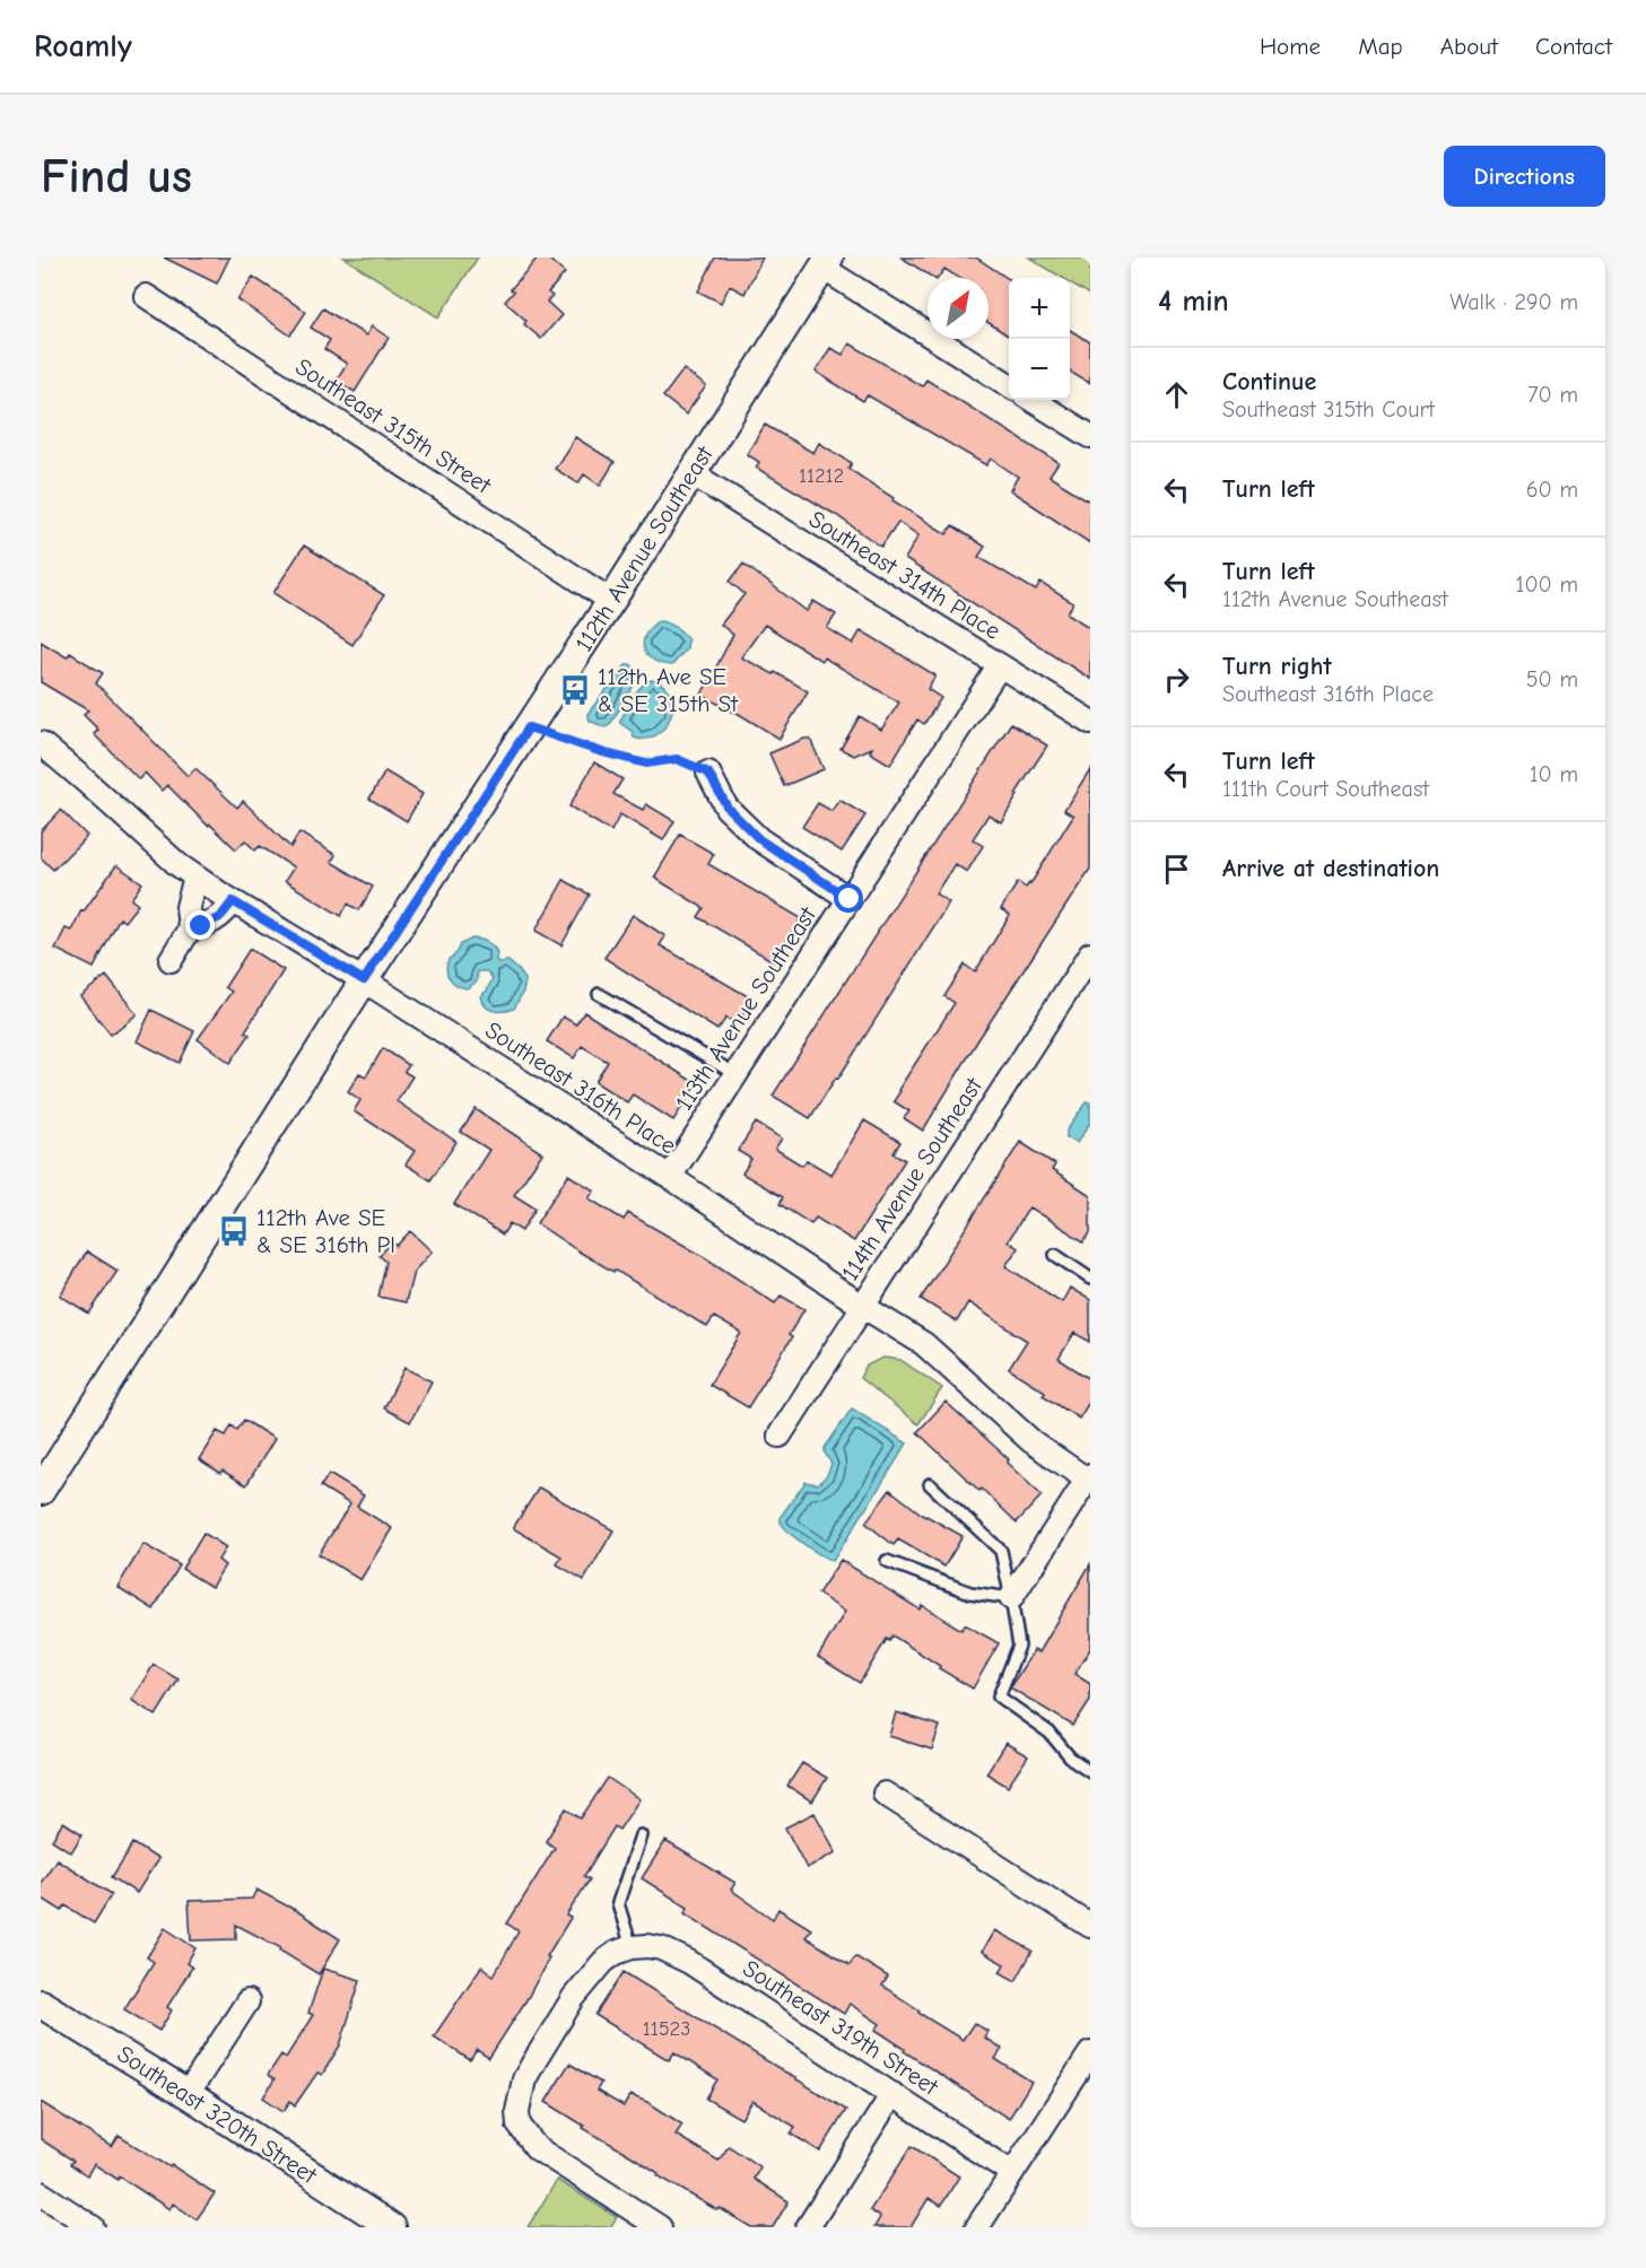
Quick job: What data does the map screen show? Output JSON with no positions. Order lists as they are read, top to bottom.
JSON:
{
  "streets": {
    "street": [
      "Southeast 315th Street",
      "112th Avenue Southeast",
      "Southeast 314th Place",
      "113th Avenue Southeast",
      "Southeast 316th Place",
      "114th Avenue Southeast",
      "Southeast 319th Street",
      "Southeast 320th Street"
    ]
  },
  "crossings": [
    ["Southeast 315th Street", "112th Avenue Southeast"],
    ["112th Avenue Southeast", "Southeast 314th Place"],
    ["112th Avenue Southeast", "Southeast 316th Place"],
    ["Southeast 314th Place", "113th Avenue Southeast"],
    ["113th Avenue Southeast", "Southeast 316th Place"],
    ["Southeast 316th Place", "114th Avenue Southeast"]
  ],
  "places": {
    "bus stop": ["112th Ave SE & SE 315th St", "112th Ave SE & SE 316th Pl"]
  },
  "house_numbers": ["11212", "11523"],
  "north": "top right",
  "page": {
    "header": "Roamly",
    "nav": [
      "Home",
      "Map",
      "About",
      "Contact"
    ],
    "buttons": "Directions",
    "title": "Find us",
    "heading": ["4 min", "Walk · 290 m"],
    "map_buttons": ["+", "−"],
    "list": [
      ["Continue", "Southeast 315th Court", "70 m"],
      ["Turn left", "60 m"],
      ["Turn left", "112th Avenue Southeast", "100 m"],
      ["Turn right", "Southeast 316th Place", "50 m"],
      ["Turn left", "111th Court Southeast", "10 m"],
      "Arrive at destination"
    ]
  }
}
